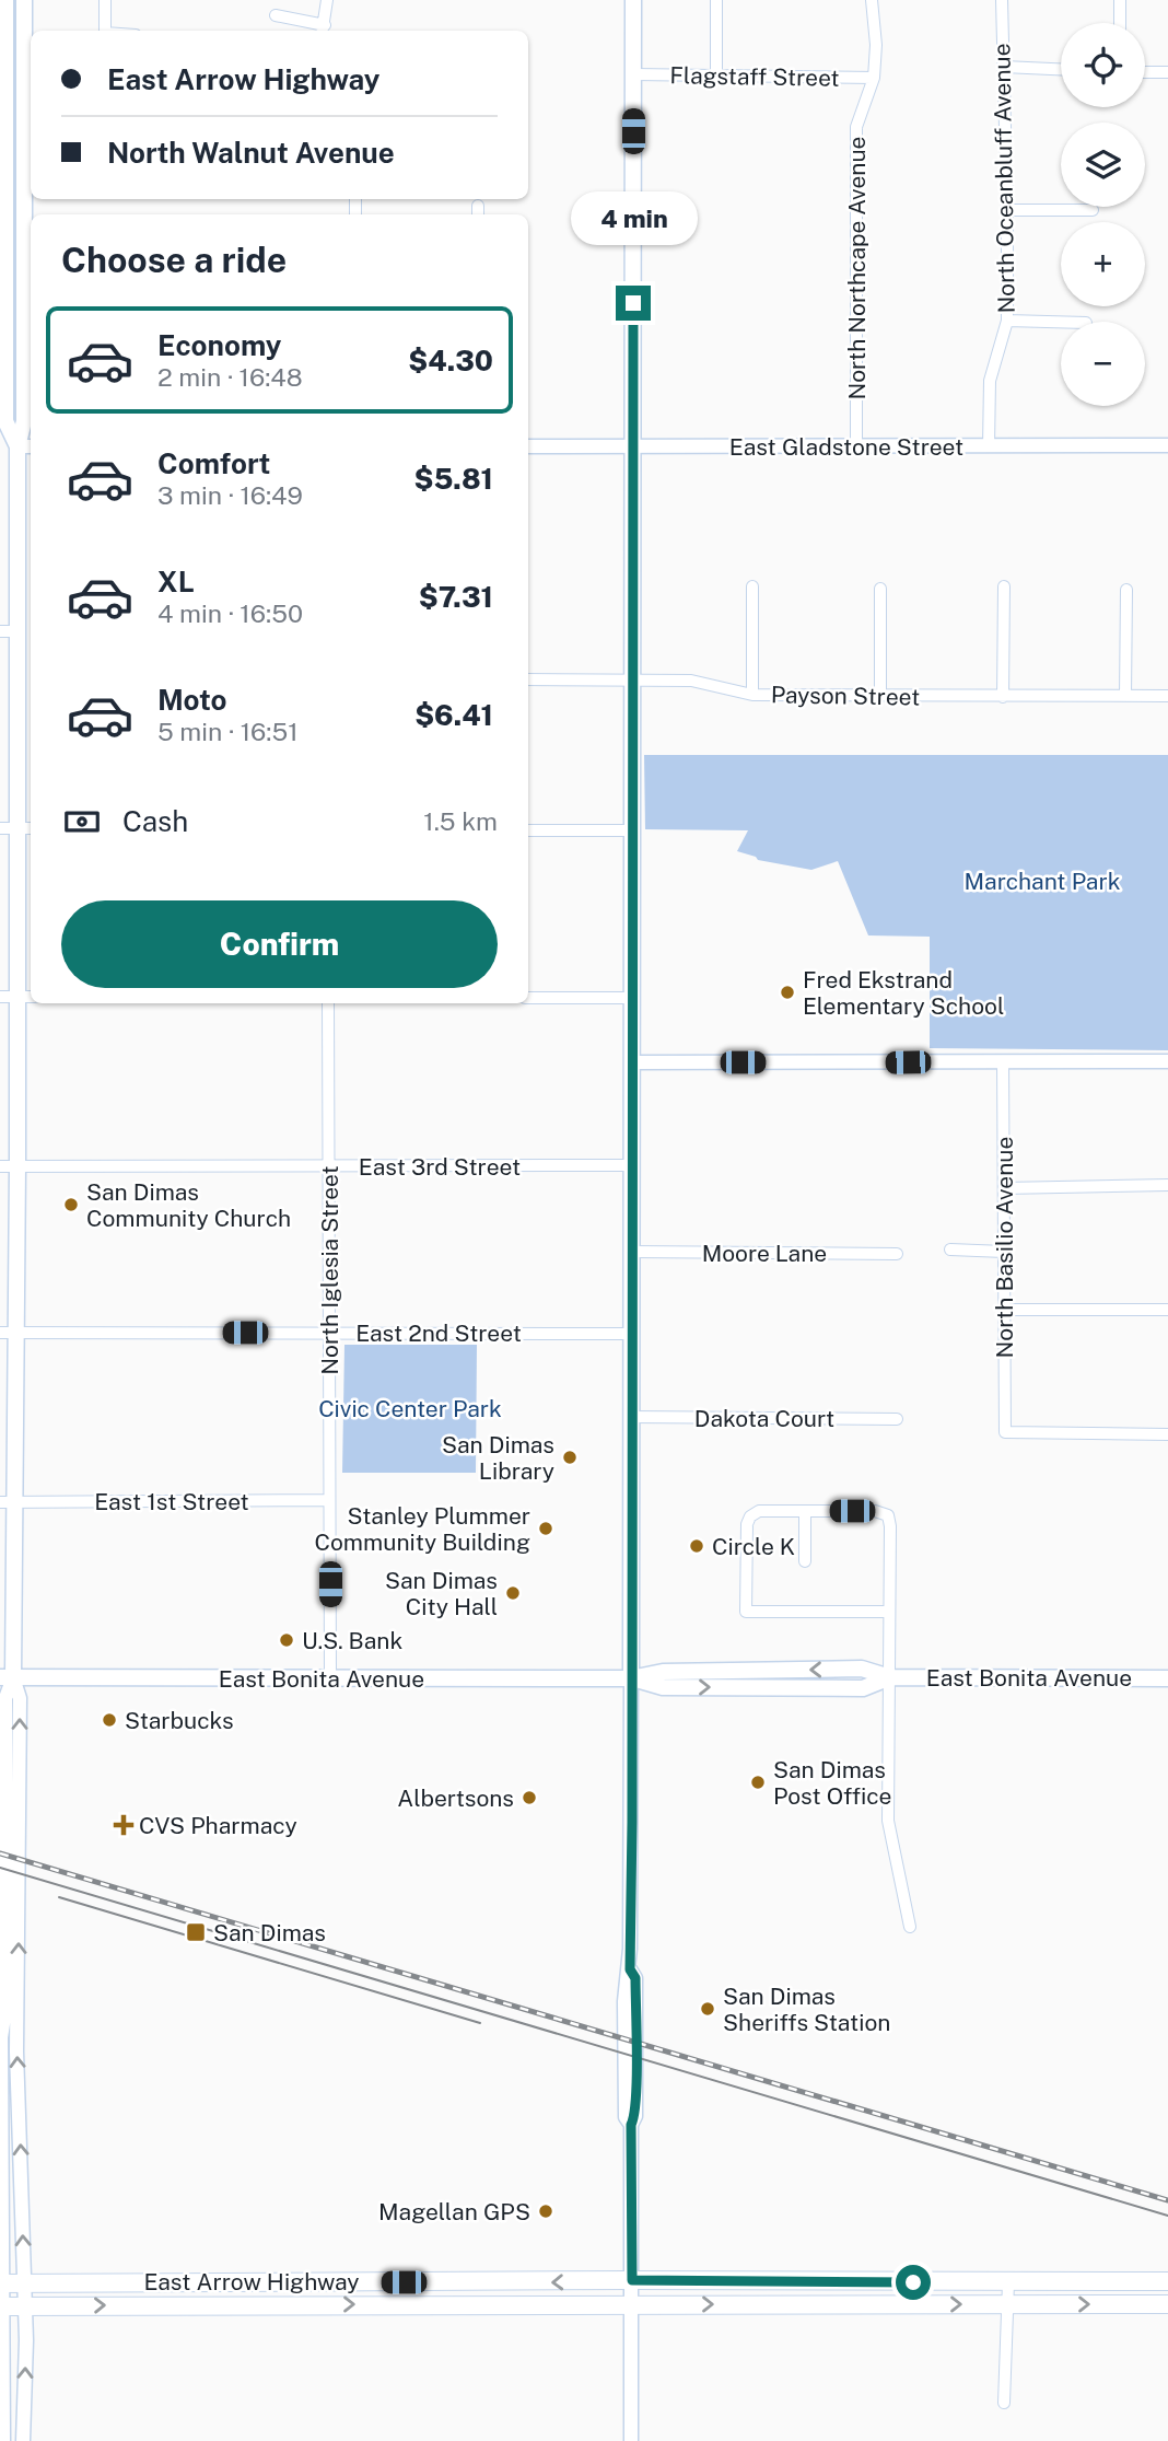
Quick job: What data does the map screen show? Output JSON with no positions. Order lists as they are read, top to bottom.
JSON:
{
  "streets": {
    "main road": ["East Bonita Avenue", "East Arrow Highway"],
    "street": [
      "Flagstaff Street",
      "North Oceanbluff Avenue",
      "North Northcape Avenue",
      "East Gladstone Street",
      "Payson Street",
      "East 3rd Street",
      "North Basilio Avenue",
      "Moore Lane",
      "North Iglesia Street",
      "East 2nd Street",
      "Dakota Court",
      "East 1st Street"
    ]
  },
  "crossings": [
    ["Flagstaff Street", "North Northcape Avenue"],
    ["North Oceanbluff Avenue", "East Gladstone Street"],
    ["North Northcape Avenue", "East Gladstone Street"],
    ["East 3rd Street", "North Iglesia Street"],
    ["North Iglesia Street", "East 2nd Street"],
    ["North Iglesia Street", "East 1st Street"],
    ["North Iglesia Street", "East Bonita Avenue"]
  ],
  "parks": ["Marchant Park", "Civic Center Park"],
  "places": {
    "other": [
      "Fred Ekstrand Elementary School",
      "San Dimas Community Church",
      "San Dimas Library",
      "Stanley Plummer Community Building",
      "Circle K",
      "San Dimas City Hall",
      "U.S. Bank",
      "Starbucks",
      "San Dimas Post Office",
      "Albertsons",
      "San Dimas Sheriffs Station",
      "Magellan GPS"
    ],
    "health": ["CVS Pharmacy"],
    "transit": ["San Dimas"]
  },
  "page": {
    "map_buttons": ["+", "−"],
    "banner": ["East Arrow Highway", "North Walnut Avenue"],
    "bubble": "4 min",
    "heading": "Choose a ride",
    "list": [
      {
        "name": "Economy",
        "note": "2 min · 16:48",
        "value": "$4.30"
      },
      {
        "name": "Comfort",
        "note": "3 min · 16:49",
        "value": "$5.81"
      },
      {
        "name": "XL",
        "note": "4 min · 16:50",
        "value": "$7.31"
      },
      {
        "name": "Moto",
        "note": "5 min · 16:51",
        "value": "$6.41"
      }
    ],
    "pay": ["Cash", "1.5 km"],
    "buttons": "Confirm"
  }
}
